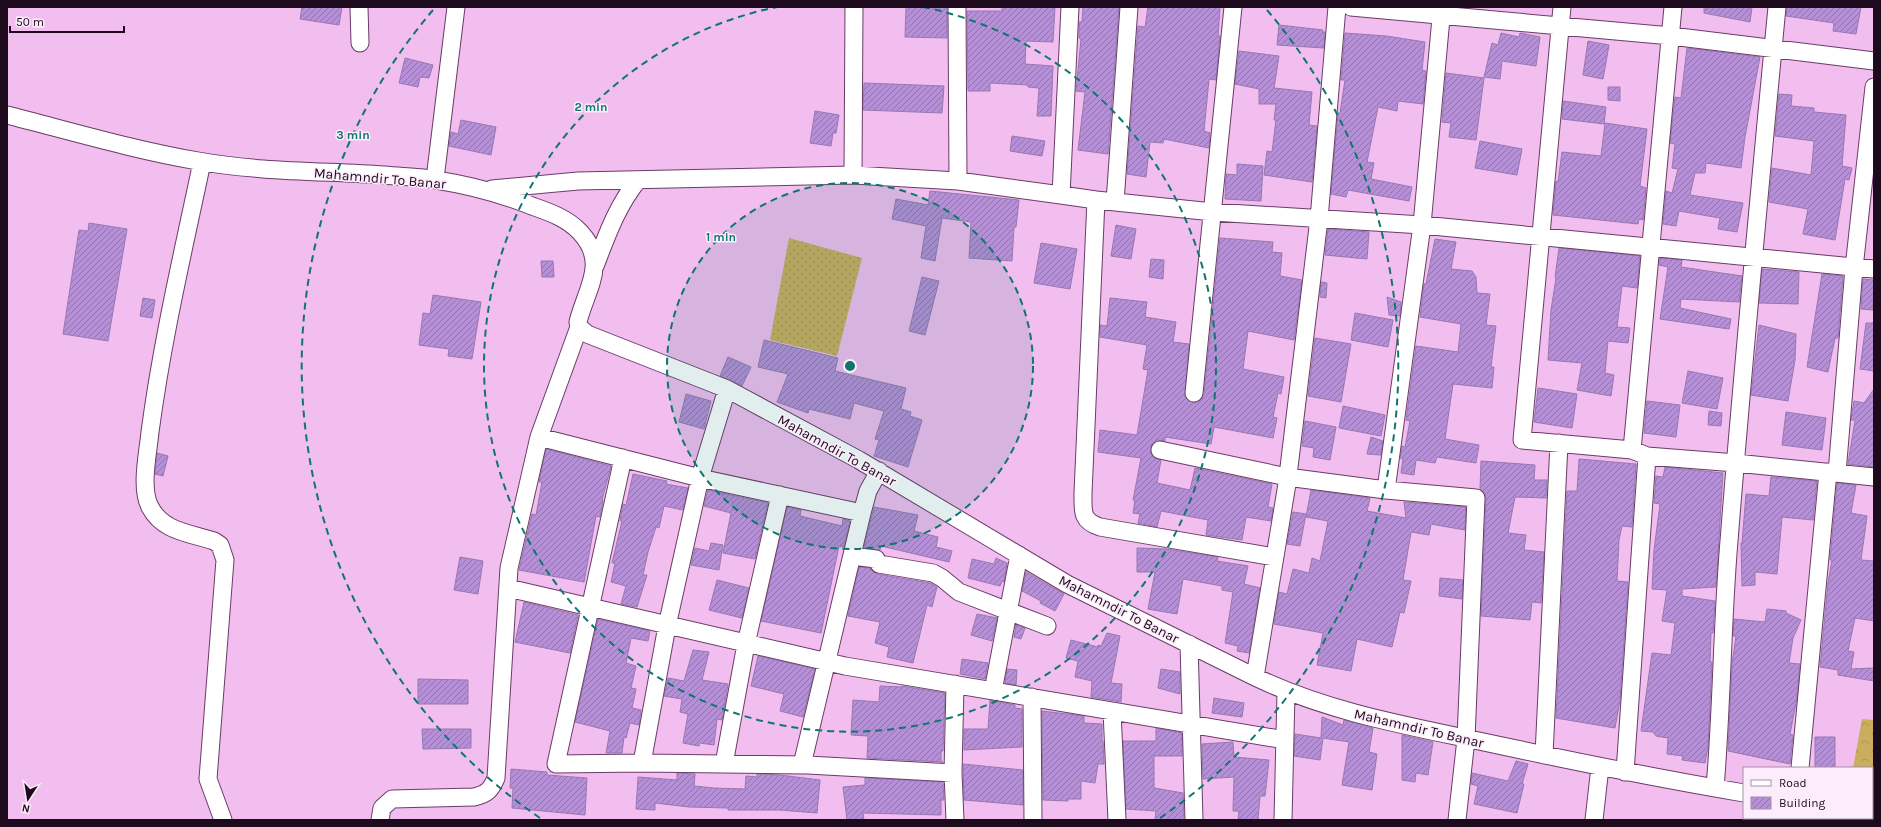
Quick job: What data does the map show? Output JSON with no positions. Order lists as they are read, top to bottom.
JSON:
{
  "streets": {
    "street": ["Mahamndir To Banar"]
  },
  "legend": ["Road", "Building"],
  "scale_bar": "50 m",
  "north": "bottom",
  "rings": ["2 min", "3 min", "1 min"]
}
